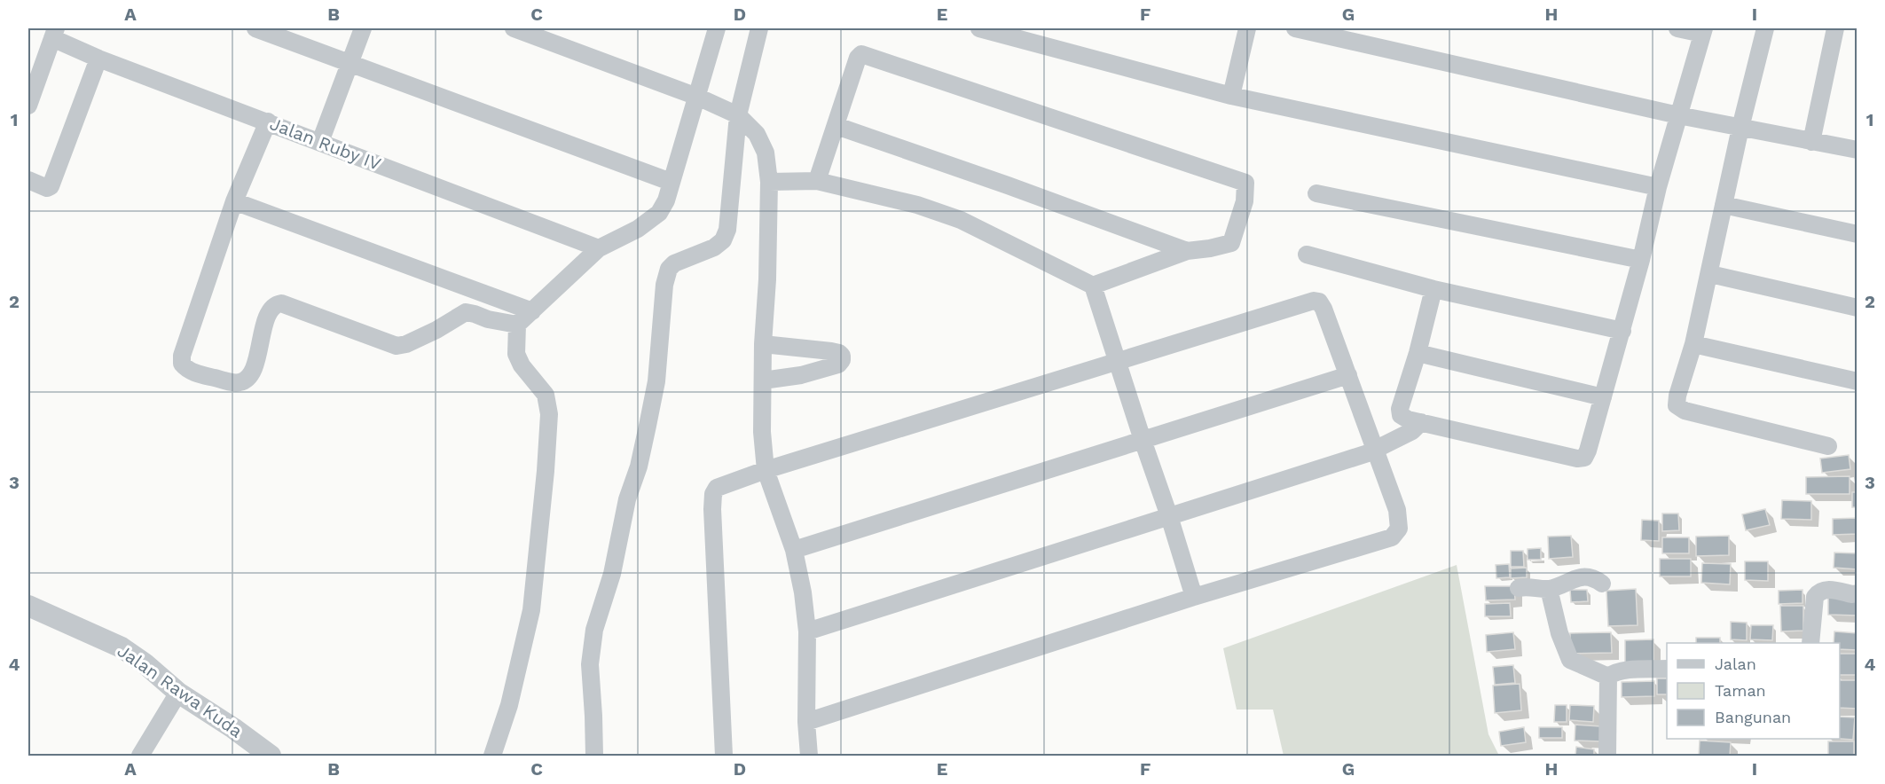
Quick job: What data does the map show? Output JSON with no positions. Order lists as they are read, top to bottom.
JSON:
{
  "streets": {
    "street": ["Jalan Ruby IV", "Jalan Rawa Kuda"]
  },
  "legend": ["Jalan", "Taman", "Bangunan"],
  "grid": {
    "columns": [
      "A",
      "B",
      "C",
      "D",
      "E",
      "F",
      "G",
      "H",
      "I"
    ],
    "rows": [
      "1",
      "2",
      "3",
      "4"
    ]
  }
}
